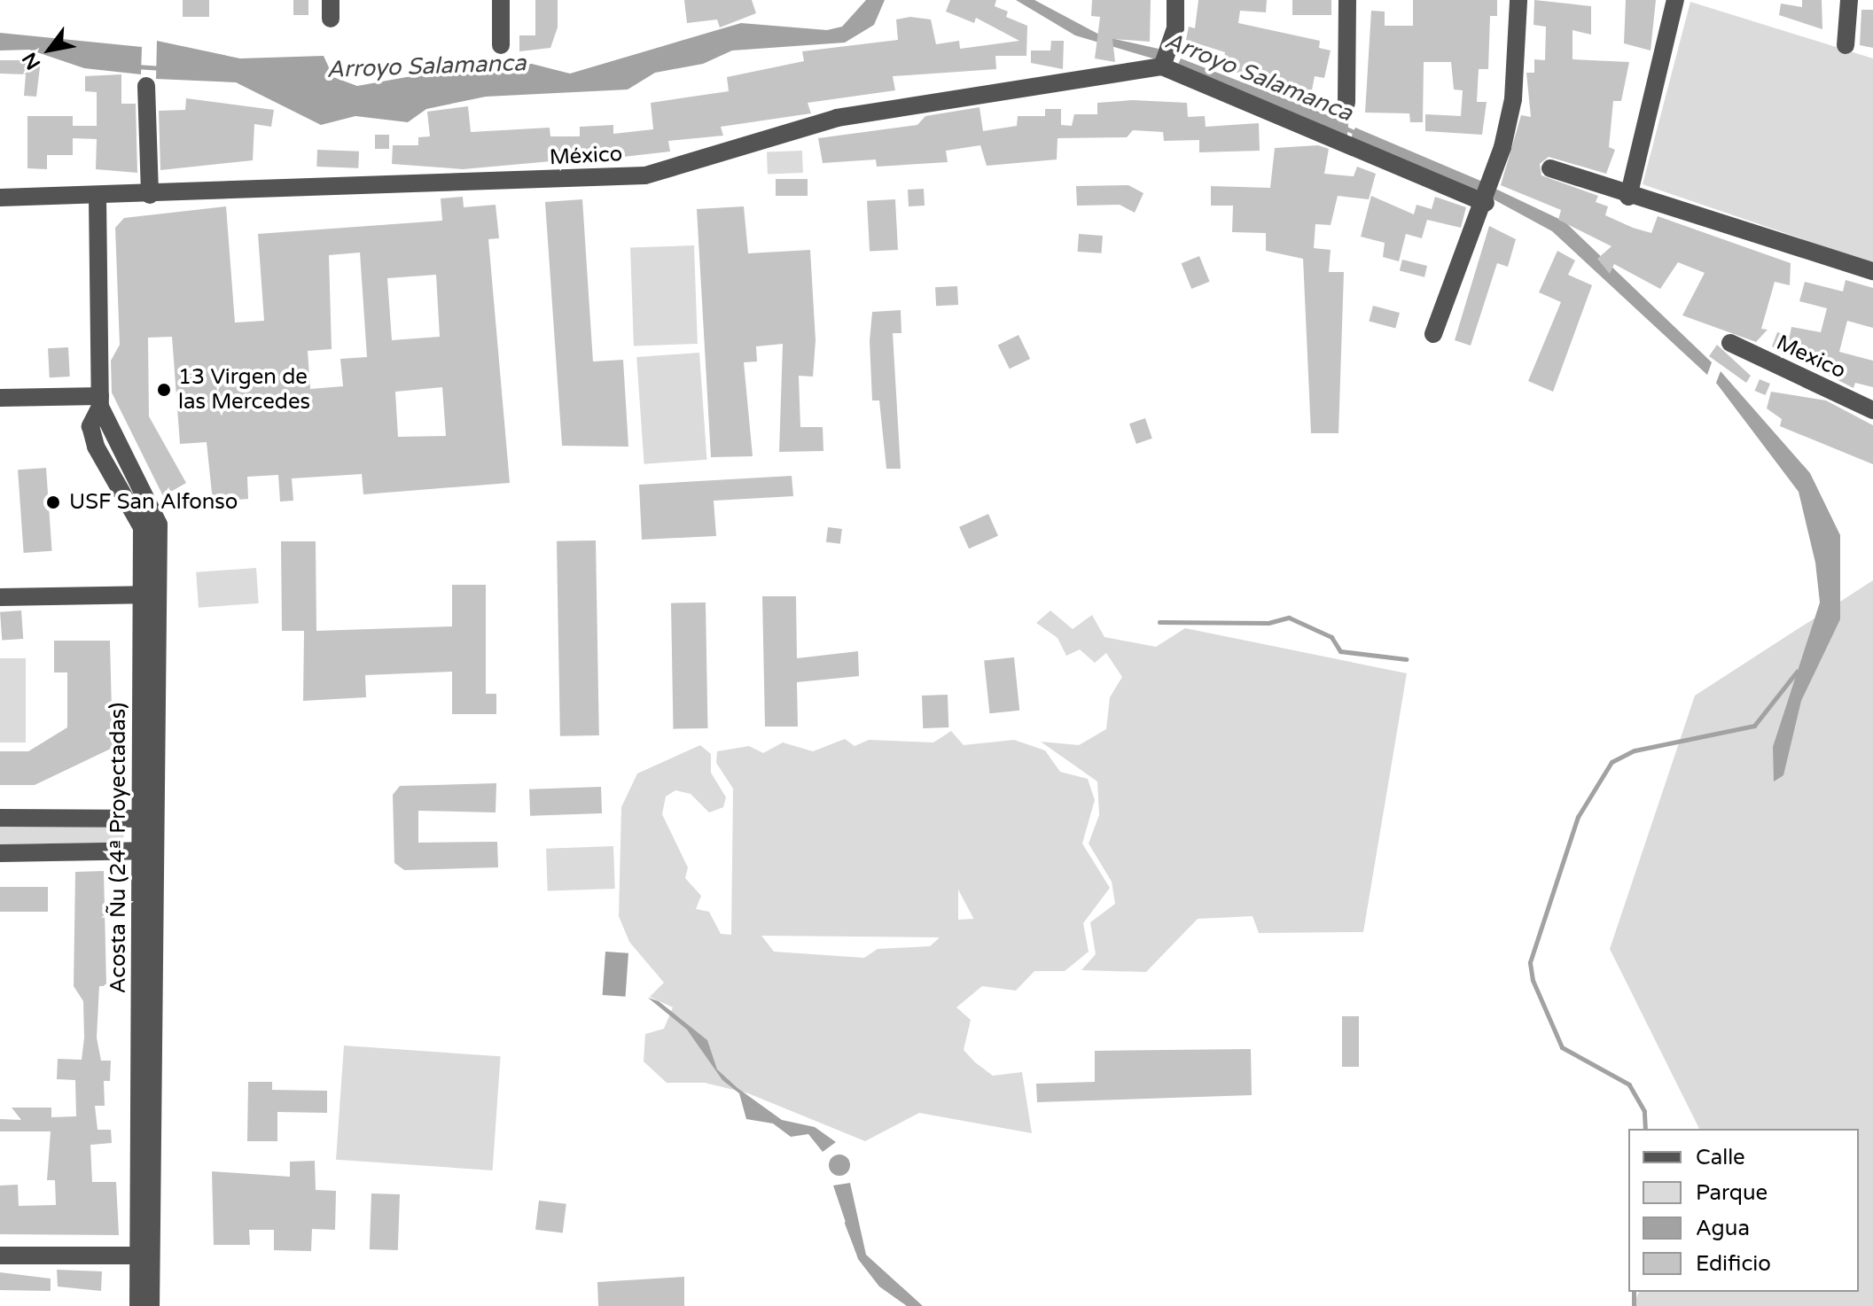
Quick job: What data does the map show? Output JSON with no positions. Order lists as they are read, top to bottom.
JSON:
{
  "streets": {
    "street": ["México", "Mexico", "Acosta Ñu (24ª Proyectadas)"]
  },
  "crossings": [
    ["México", "Acosta Ñu (24ª Proyectadas)"]
  ],
  "water": ["Arroyo Salamanca"],
  "places": ["13 Virgen de las Mercedes", "USF San Alfonso"],
  "legend": [
    "Calle",
    "Parque",
    "Agua",
    "Edificio"
  ],
  "north": "bottom left"
}
